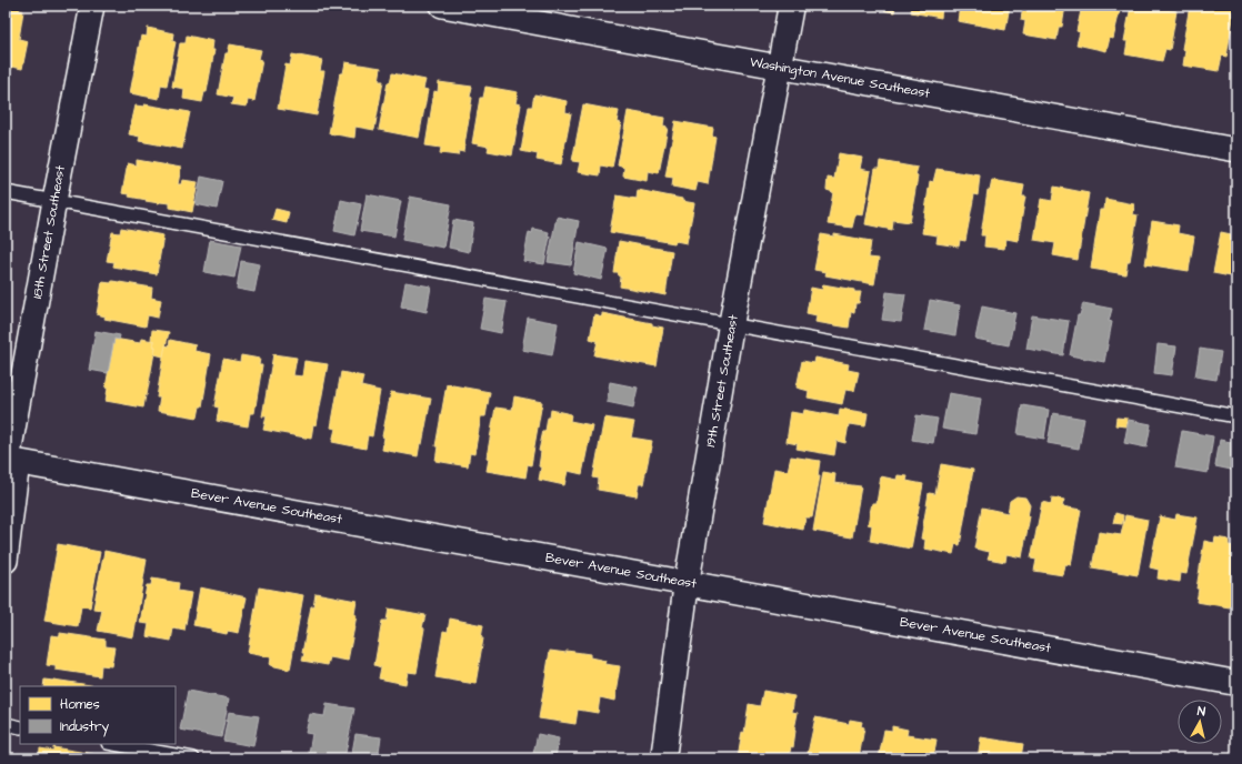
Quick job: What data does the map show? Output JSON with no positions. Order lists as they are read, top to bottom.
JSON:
{
  "streets": {
    "street": [
      "Washington Avenue Southeast",
      "18th Street Southeast",
      "19th Street Southeast",
      "Bever Avenue Southeast"
    ]
  },
  "crossings": [
    ["Washington Avenue Southeast", "19th Street Southeast"],
    ["18th Street Southeast", "Bever Avenue Southeast"],
    ["19th Street Southeast", "Bever Avenue Southeast"]
  ],
  "legend": ["Homes", "Industry"],
  "north": "top"
}
